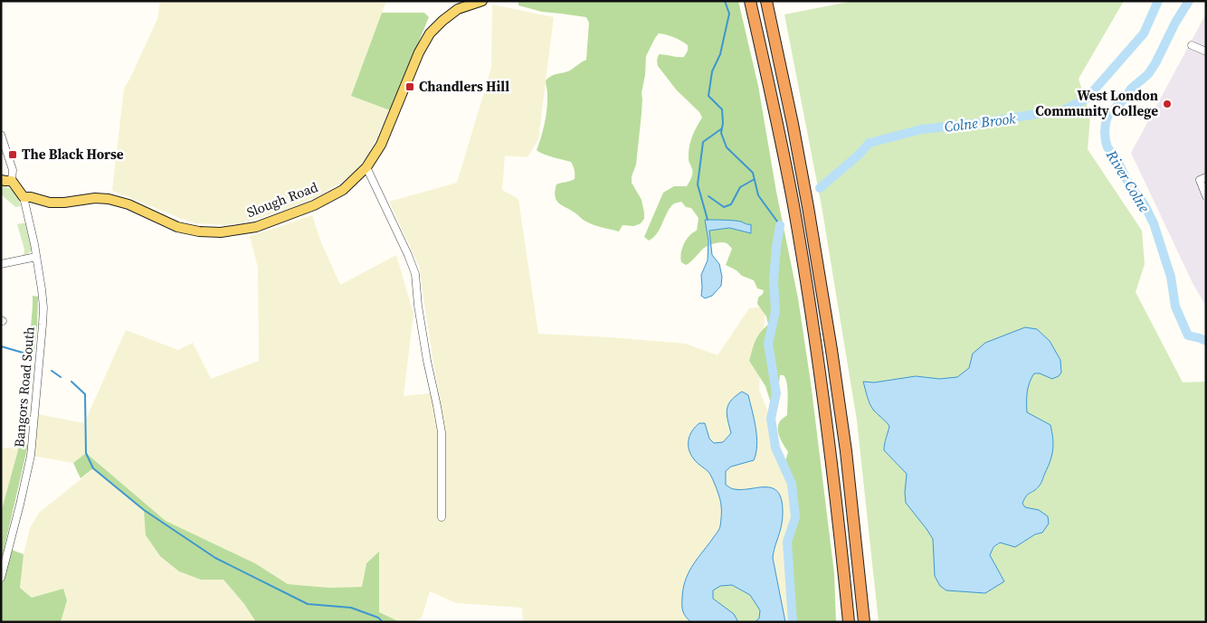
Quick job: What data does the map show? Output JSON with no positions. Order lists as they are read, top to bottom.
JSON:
{
  "streets": {
    "main road": ["Slough Road"],
    "street": ["Bangors Road South"]
  },
  "crossings": [
    ["Slough Road", "Bangors Road South"]
  ],
  "water": ["Colne Brook", "River Colne"],
  "places": {
    "transit": ["Chandlers Hill", "The Black Horse"],
    "other": ["West London Community College"]
  }
}
